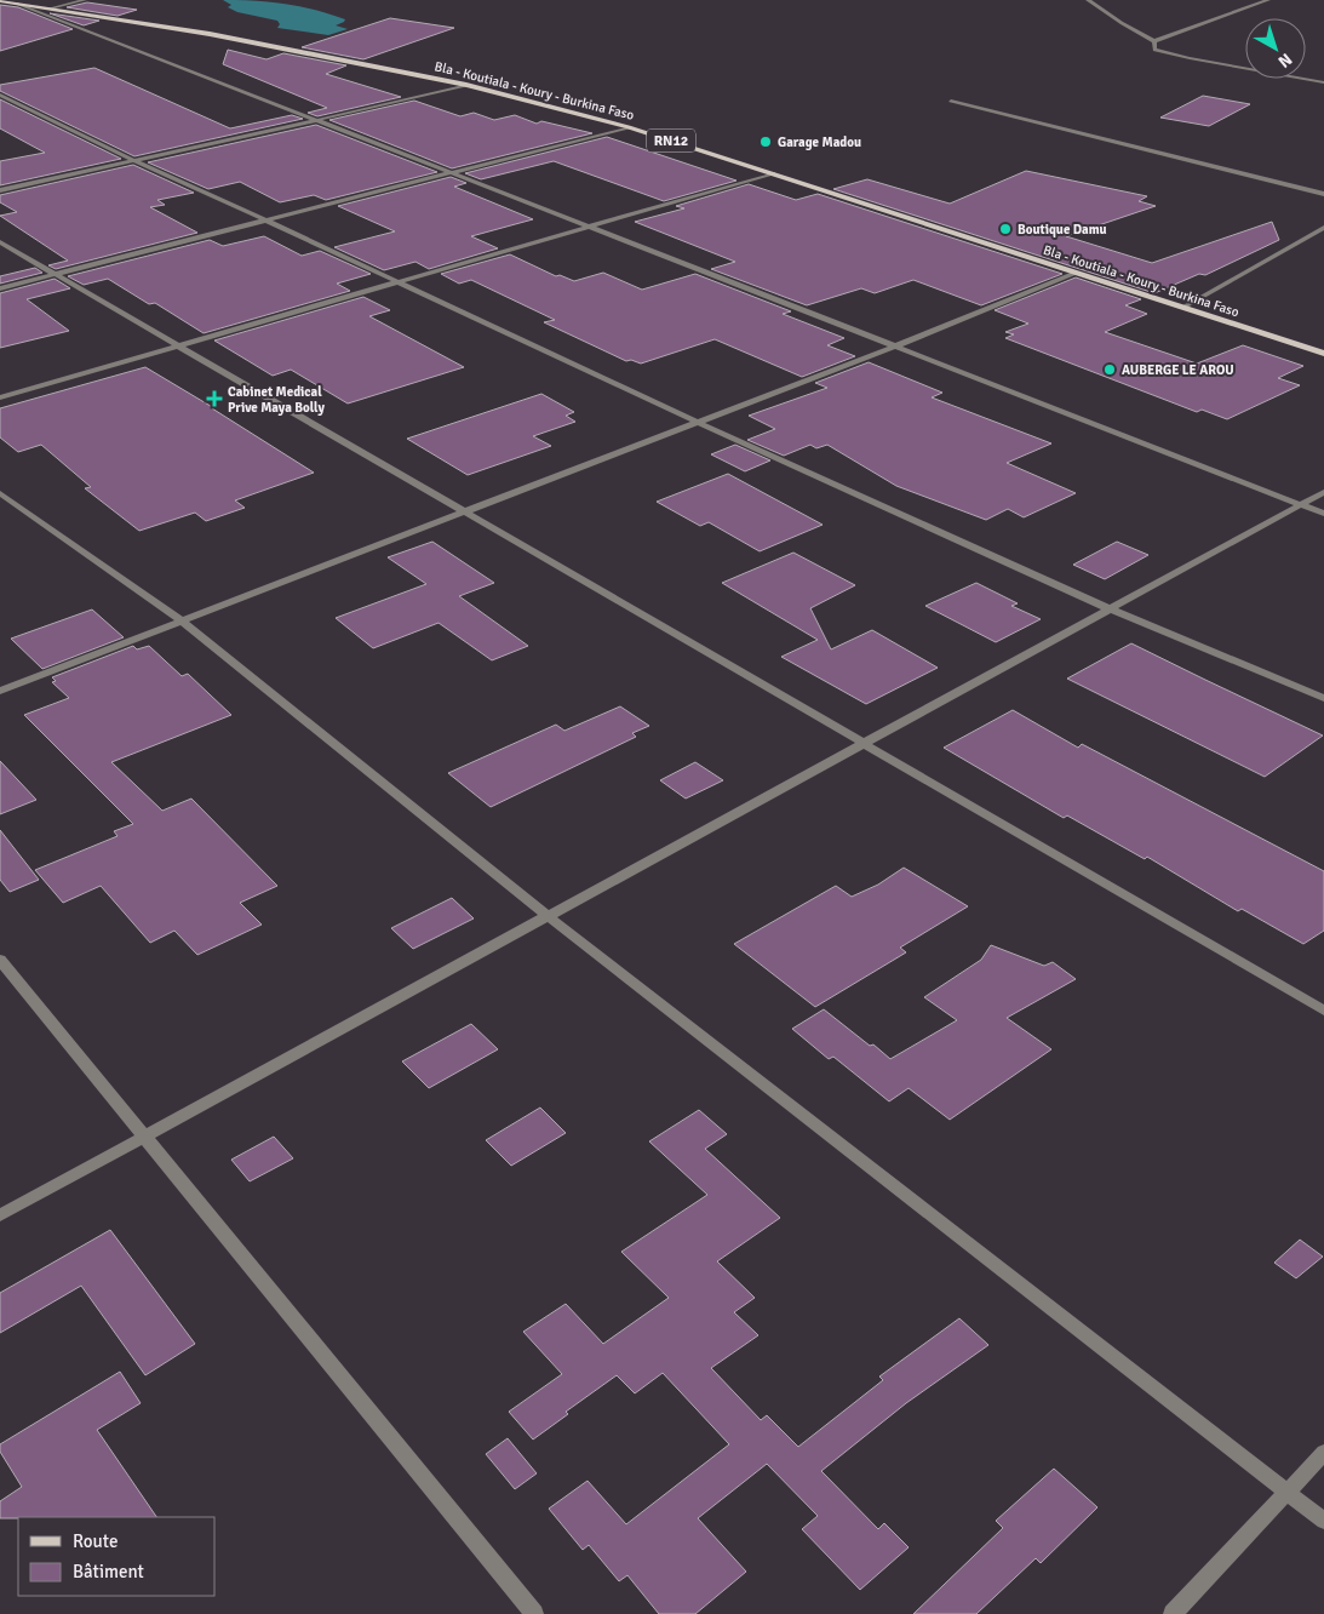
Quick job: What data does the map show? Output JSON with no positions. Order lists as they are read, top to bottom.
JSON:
{
  "streets": {
    "main road": ["Bla - Koutiala - Koury - Burkina Faso", "RN12"]
  },
  "places": {
    "other": ["Garage Madou", "Boutique Damu", "AUBERGE LE AROU"],
    "health": ["Cabinet Medical Prive Maya Bolly"]
  },
  "legend": ["Route", "Bâtiment"],
  "north": "bottom right"
}
